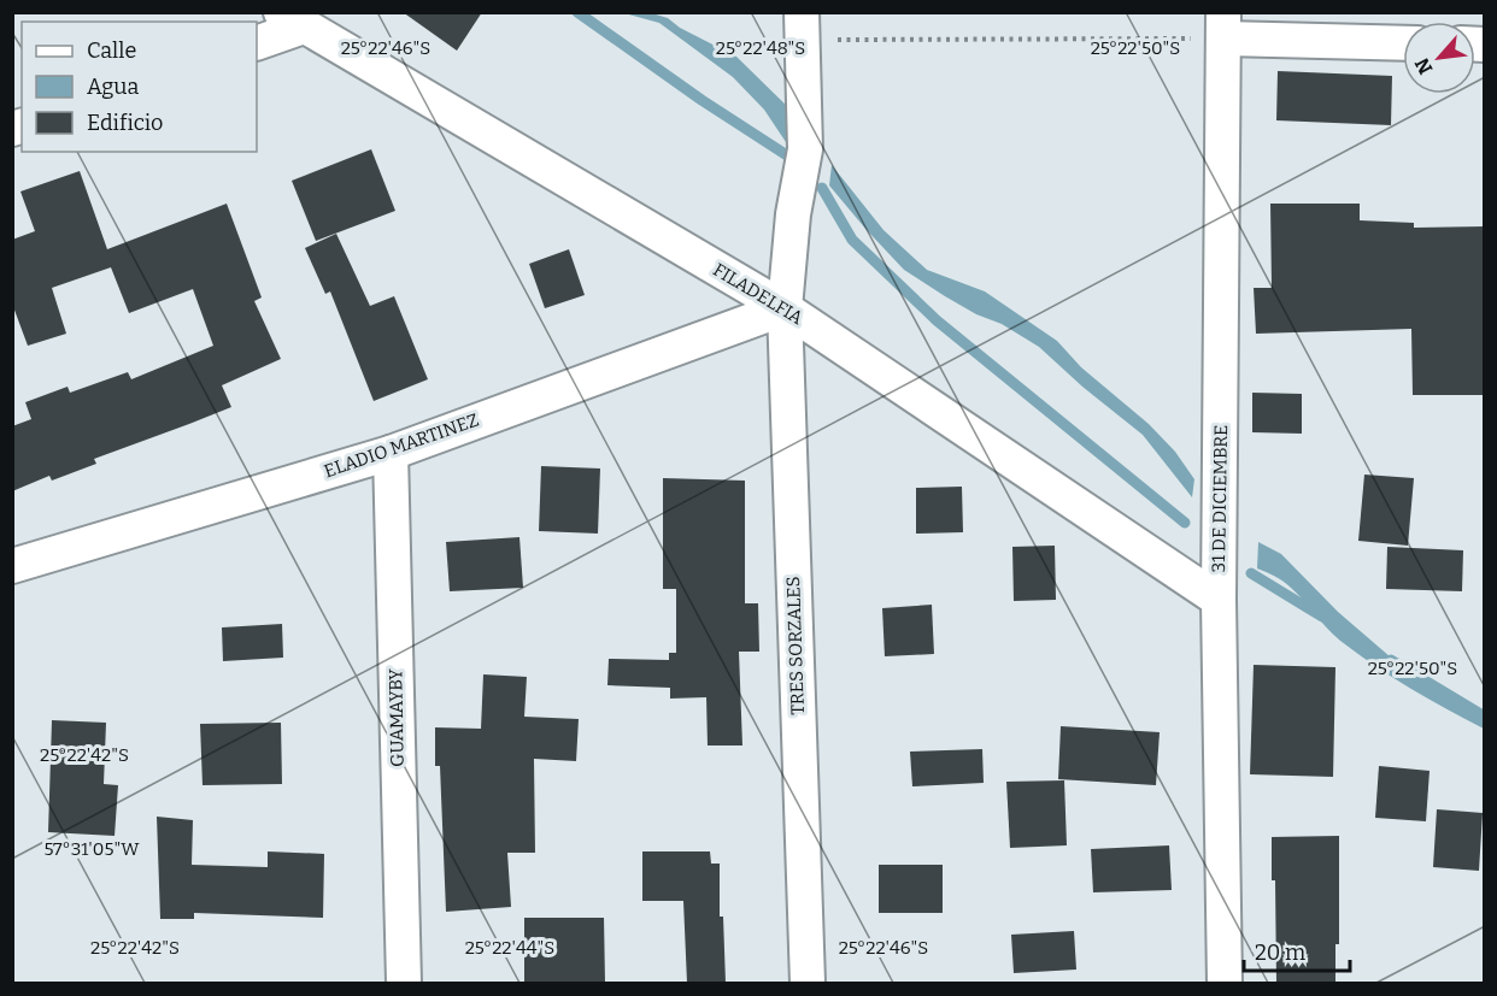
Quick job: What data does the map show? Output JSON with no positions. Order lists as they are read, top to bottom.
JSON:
{
  "streets": {
    "street": [
      "FILADELFIA",
      "ELADIO MARTINEZ",
      "31 DE DICIEMBRE",
      "TRES SORZALES",
      "GUAMAYBY"
    ]
  },
  "crossings": [
    ["FILADELFIA", "ELADIO MARTINEZ"],
    ["FILADELFIA", "31 DE DICIEMBRE"],
    ["FILADELFIA", "TRES SORZALES"],
    ["ELADIO MARTINEZ", "TRES SORZALES"],
    ["ELADIO MARTINEZ", "GUAMAYBY"]
  ],
  "legend": ["Calle", "Agua", "Edificio"],
  "scale_bar": "20 m",
  "north": "bottom left",
  "coordinates": [
    "25°22'46\"S",
    "25°22'48\"S",
    "25°22'50\"S",
    "25°22'42\"S",
    "57°31'05\"W",
    "25°22'44\"S"
  ]
}
